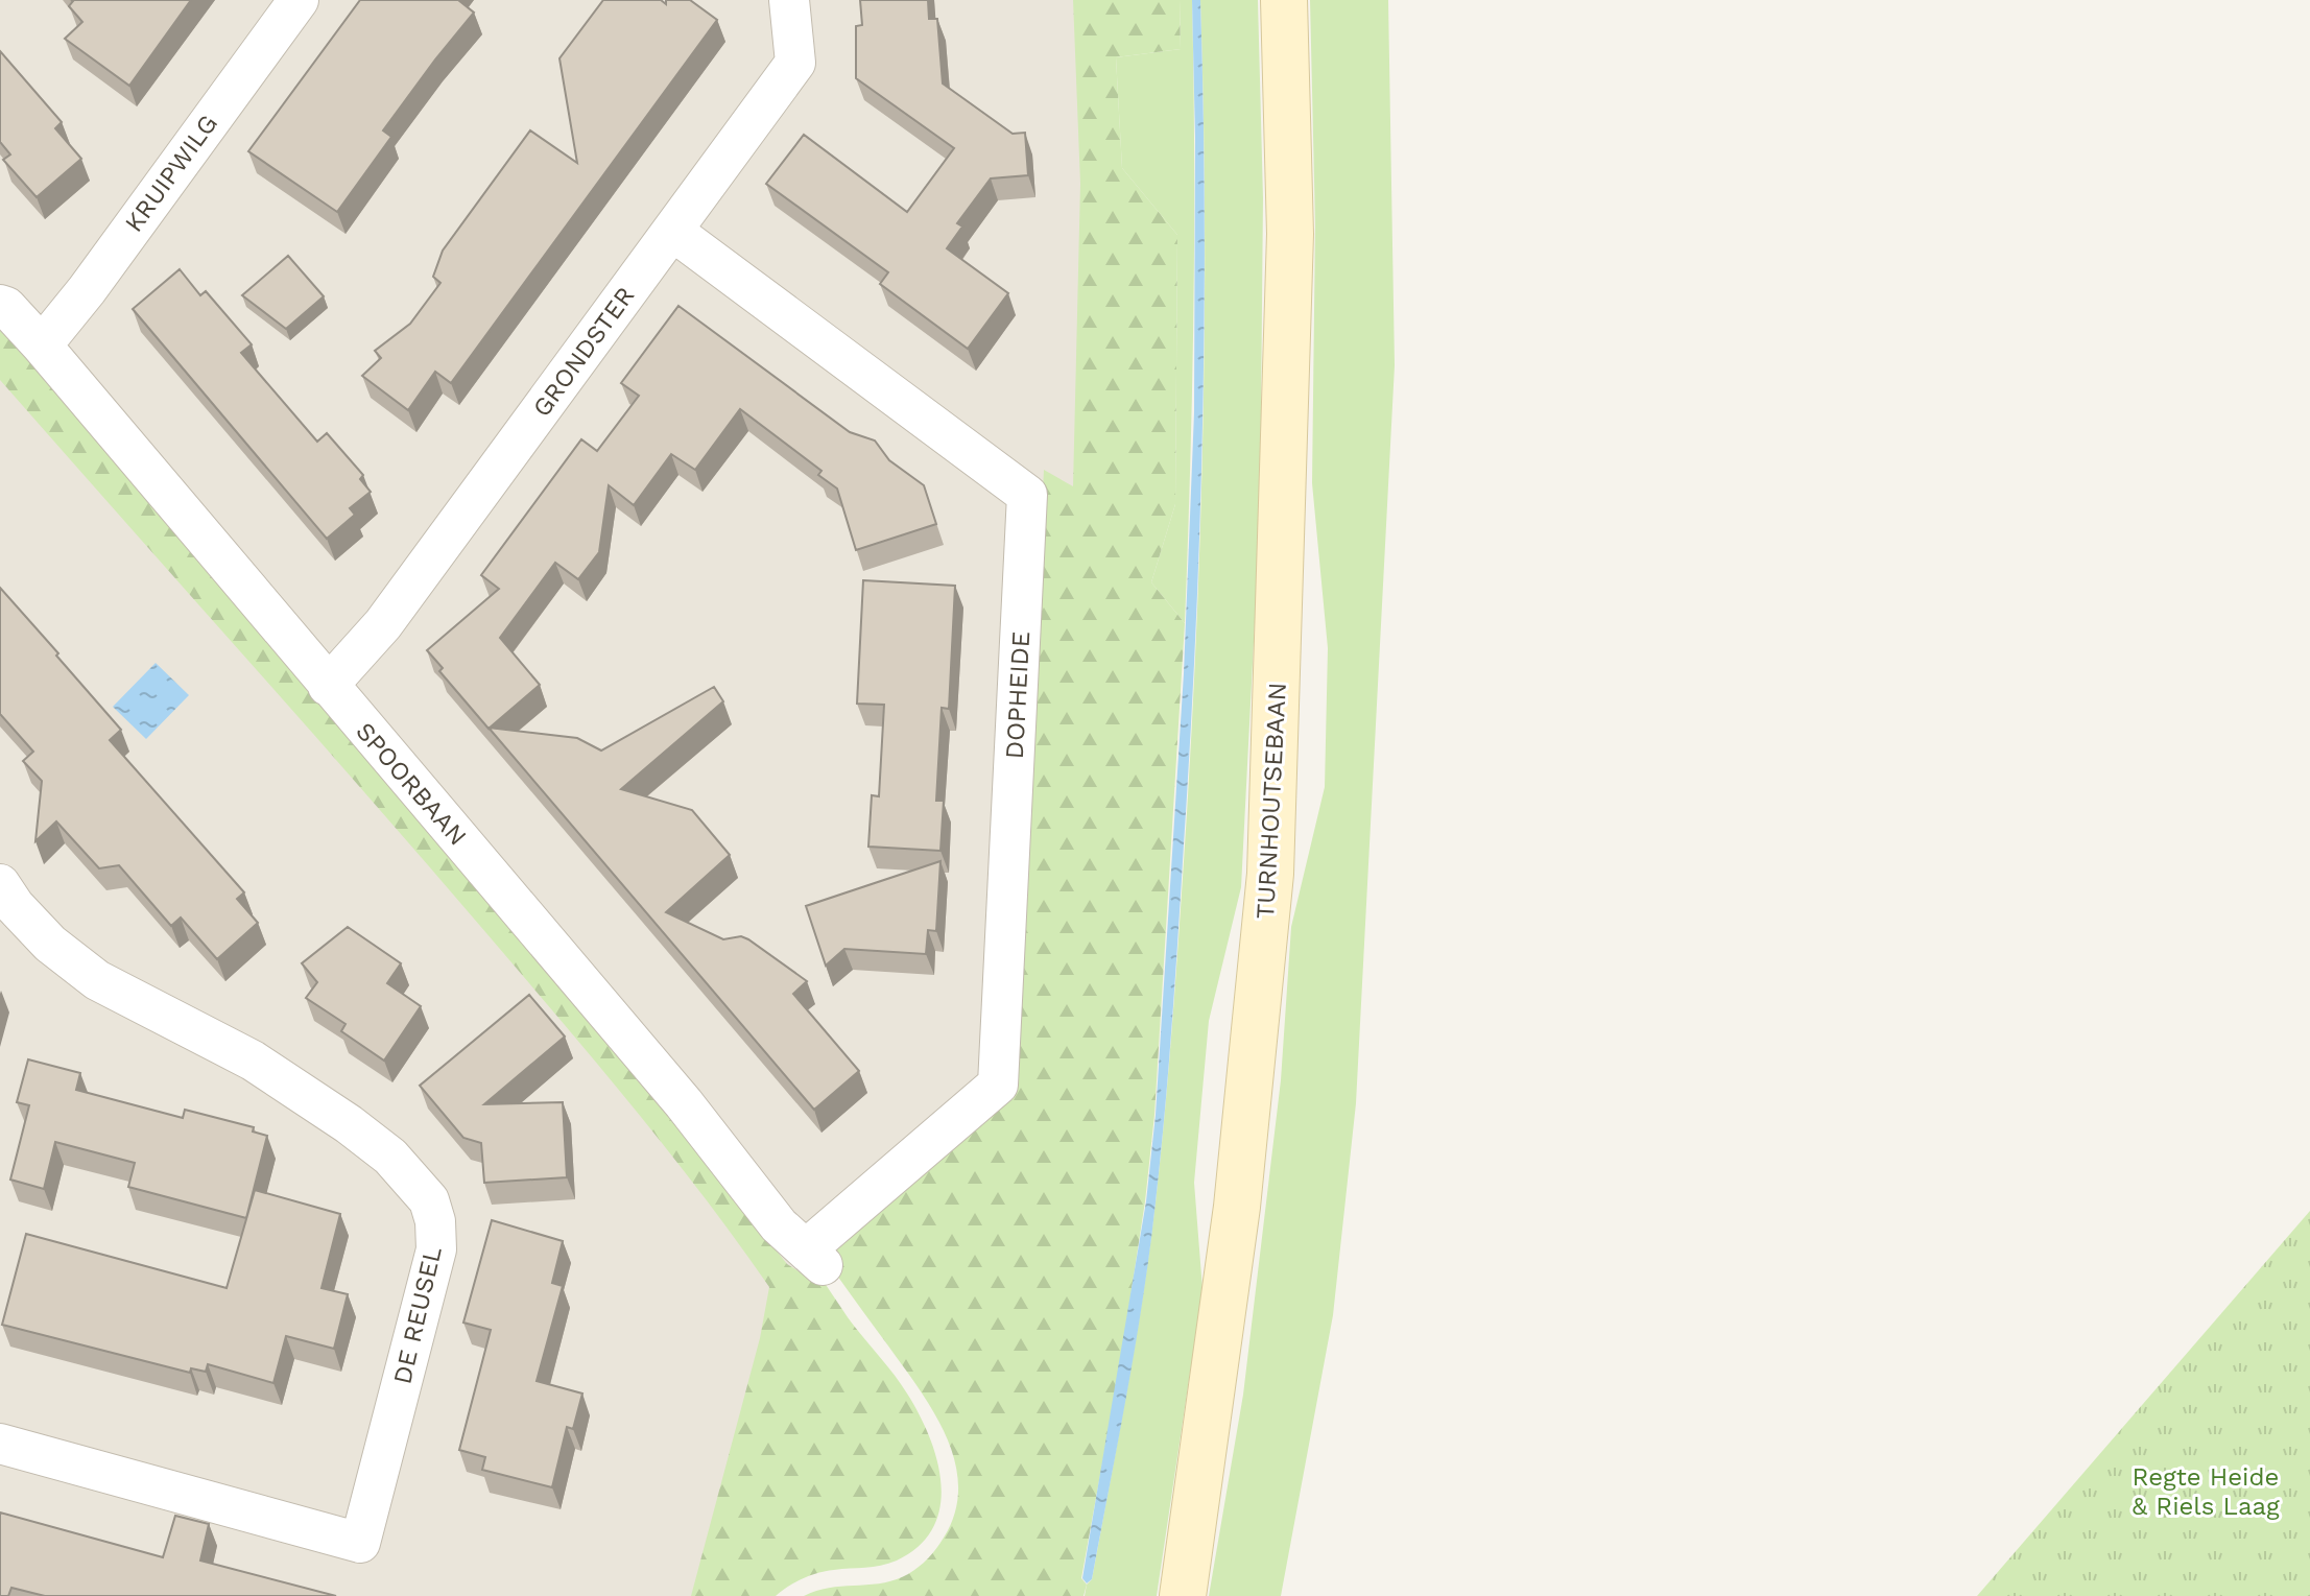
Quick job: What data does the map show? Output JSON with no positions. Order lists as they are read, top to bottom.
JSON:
{
  "streets": {
    "main road": ["TURNHOUTSEBAAN"],
    "street": [
      "KRUIPWILG",
      "GRONDSTER",
      "DOPHEIDE",
      "SPOORBAAN",
      "DE REUSEL"
    ]
  },
  "crossings": [
    ["KRUIPWILG", "SPOORBAAN"],
    ["GRONDSTER", "DOPHEIDE"],
    ["GRONDSTER", "SPOORBAAN"],
    ["DOPHEIDE", "SPOORBAAN"]
  ],
  "parks": ["Regte Heide & Riels Laag"]
}
